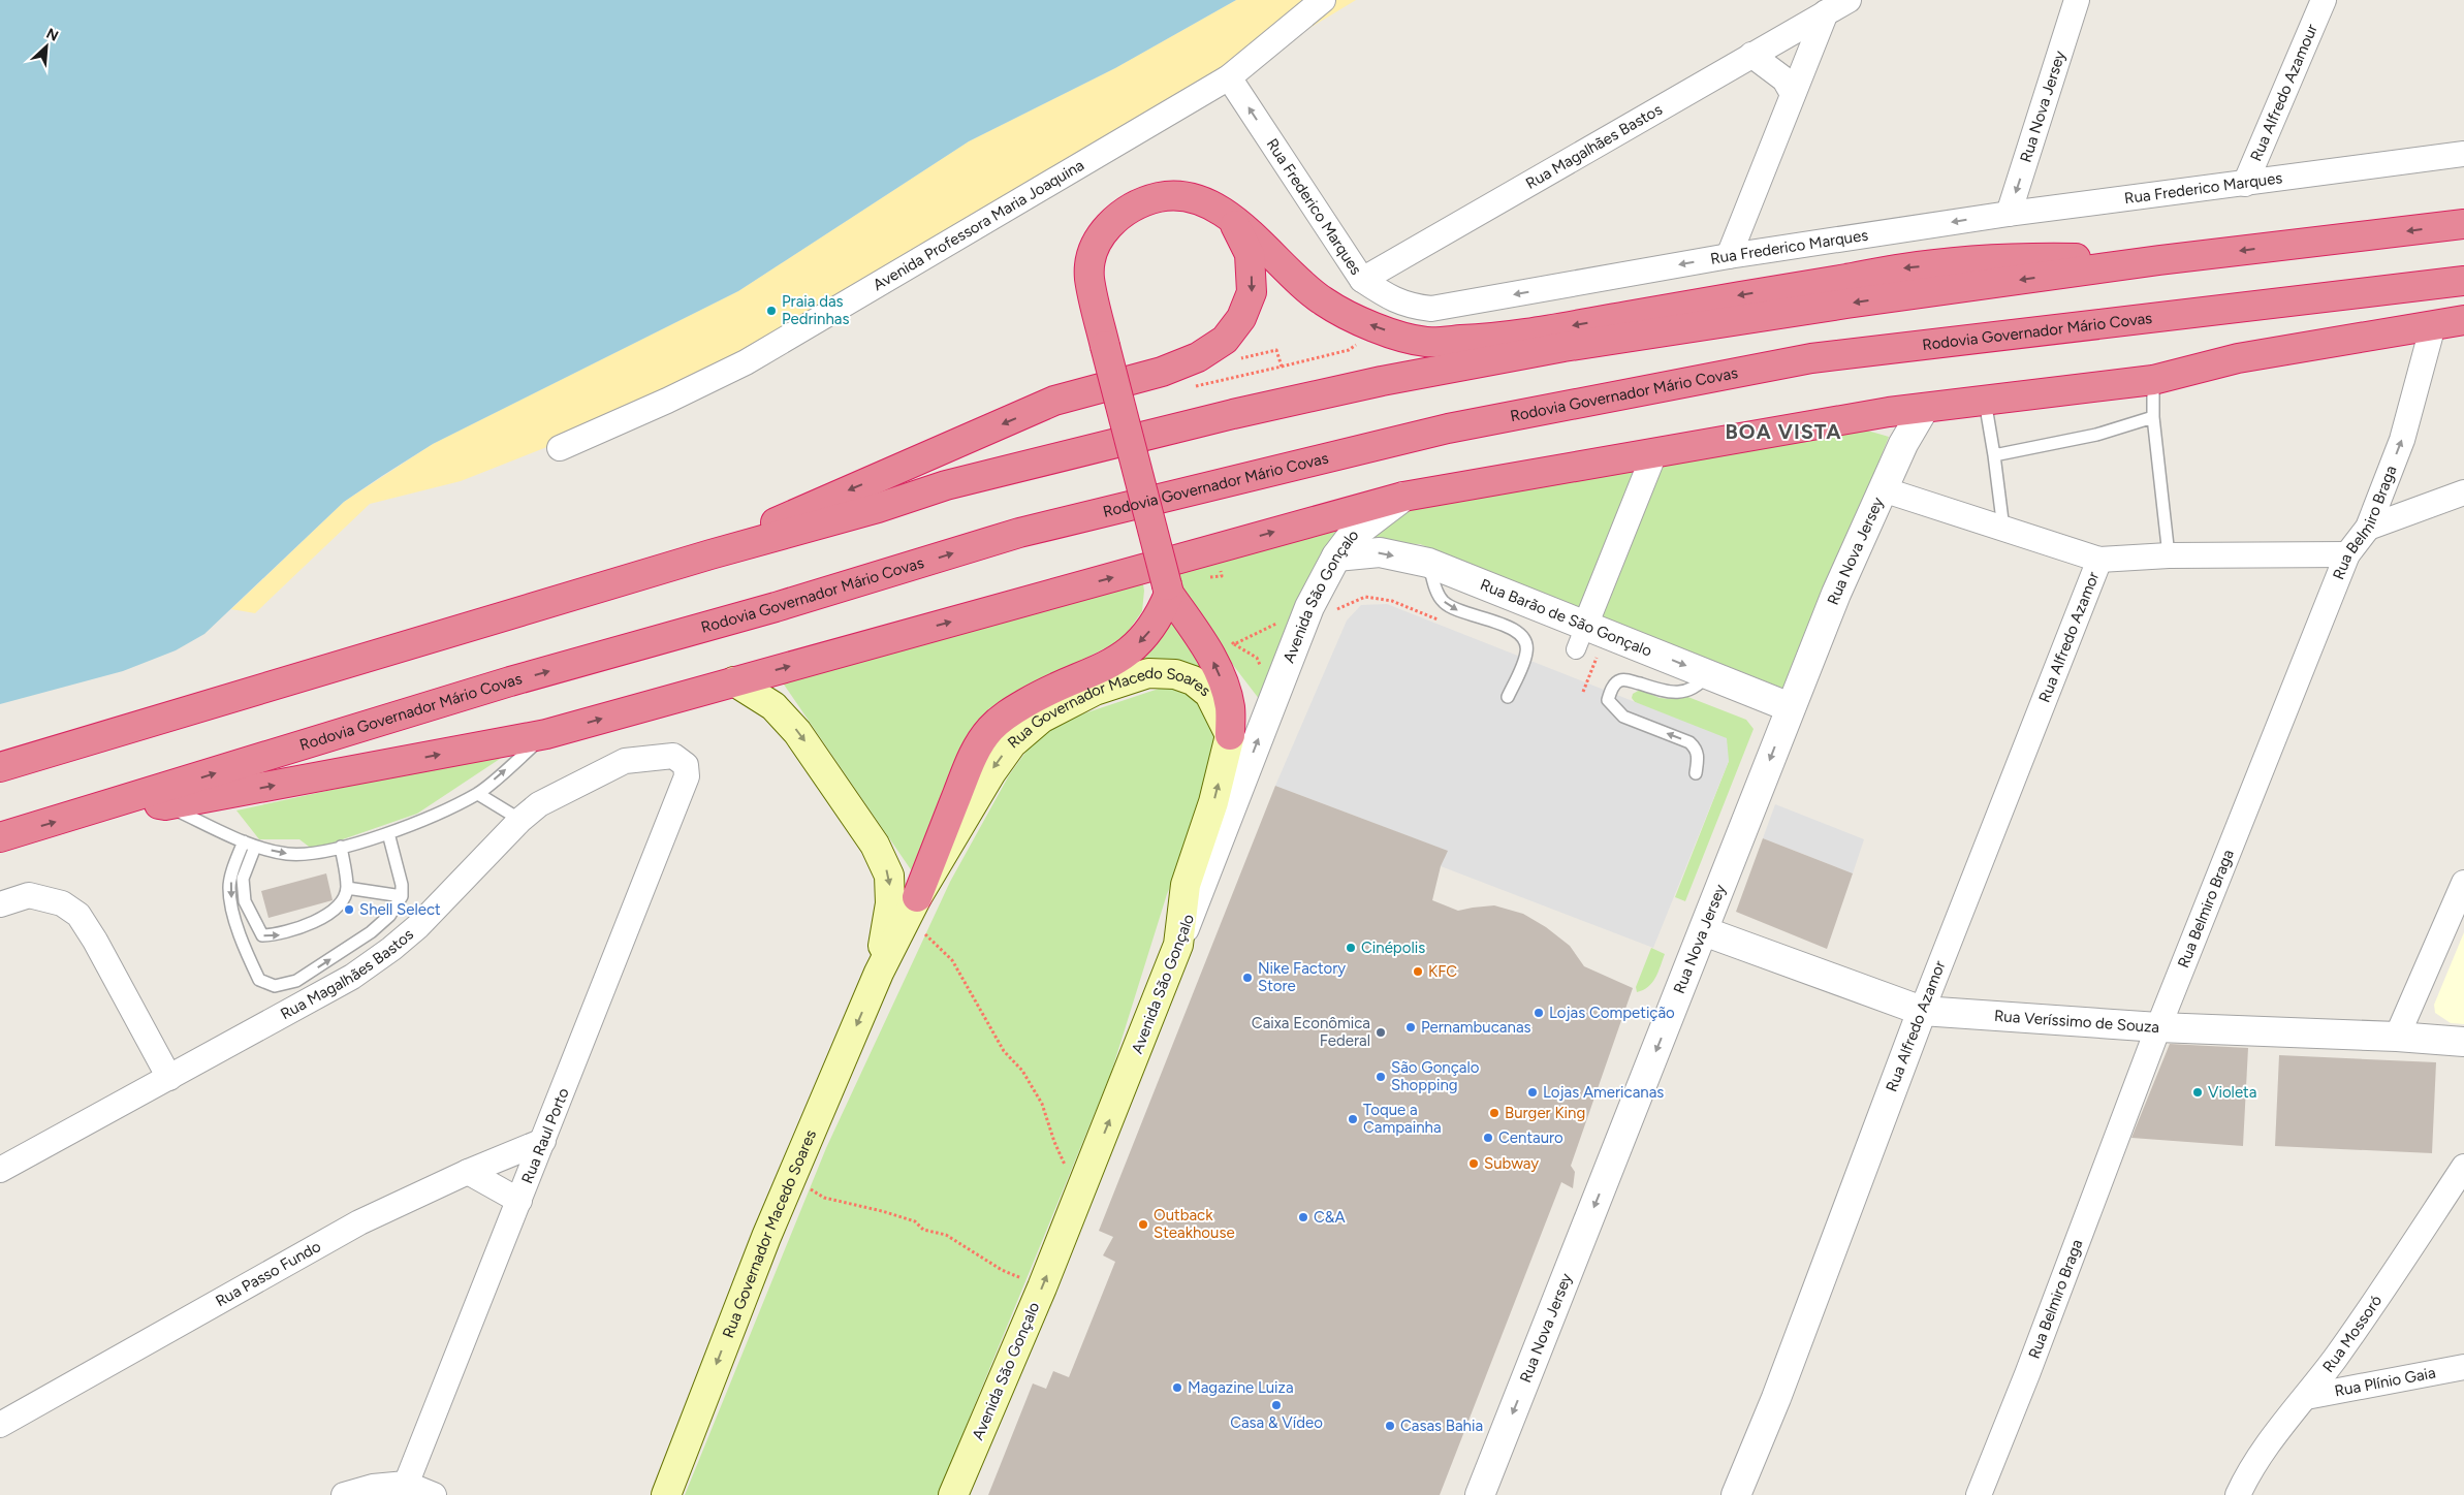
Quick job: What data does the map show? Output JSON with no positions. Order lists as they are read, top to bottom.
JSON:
{
  "streets": {
    "highway": ["Rodovia Governador Mário Covas"],
    "main road": ["Avenida São Gonçalo", "Rua Governador Macedo Soares"],
    "street": [
      "Rua Alfredo Azamour",
      "Rua Nova Jersey",
      "Rua Magalhães Bastos",
      "Rua Frederico Marques",
      "Avenida Professora Maria Joaquina",
      "Rua Belmiro Braga",
      "Rua Barão de São Gonçalo",
      "Rua Alfredo Azamor",
      "Rua Veríssimo de Souza",
      "Rua Raul Porto",
      "Rua Passo Fundo",
      "Rua Mossoró",
      "Rua Plínio Gaia"
    ]
  },
  "crossings": [
    ["Rua Alfredo Azamour", "Rua Frederico Marques"],
    ["Rua Nova Jersey", "Rua Frederico Marques"],
    ["Rua Nova Jersey", "Rua Barão de São Gonçalo"],
    ["Rua Nova Jersey", "Rua Veríssimo de Souza"],
    ["Rua Magalhães Bastos", "Rua Frederico Marques"],
    ["Rua Magalhães Bastos", "Rua Raul Porto"],
    ["Rua Frederico Marques", "Avenida Professora Maria Joaquina"],
    ["Rua Belmiro Braga", "Rua Veríssimo de Souza"],
    ["Avenida São Gonçalo", "Rua Barão de São Gonçalo"],
    ["Rua Alfredo Azamor", "Rua Veríssimo de Souza"],
    ["Rua Raul Porto", "Rua Passo Fundo"],
    ["Rua Mossoró", "Rua Plínio Gaia"]
  ],
  "one_way": [
    "Rua Nova Jersey",
    "Rua Frederico Marques",
    "Avenida São Gonçalo",
    "Rua Barão de São Gonçalo"
  ],
  "districts": ["BOA VISTA"],
  "places": [
    "Praia das Pedrinhas",
    "Shell Select",
    "Cinépolis",
    "KFC",
    "Nike Factory Store",
    "Lojas Competição",
    "Pernambucanas",
    "Caixa Econômica Federal",
    "São Gonçalo Shopping",
    "Lojas Americanas",
    "Violeta",
    "Burger King",
    "Toque a Campainha",
    "Centauro",
    "Subway",
    "C&A",
    "Outback Steakhouse",
    "Magazine Luiza",
    "Casa & Vídeo",
    "Casas Bahia"
  ],
  "north": "top right"
}
